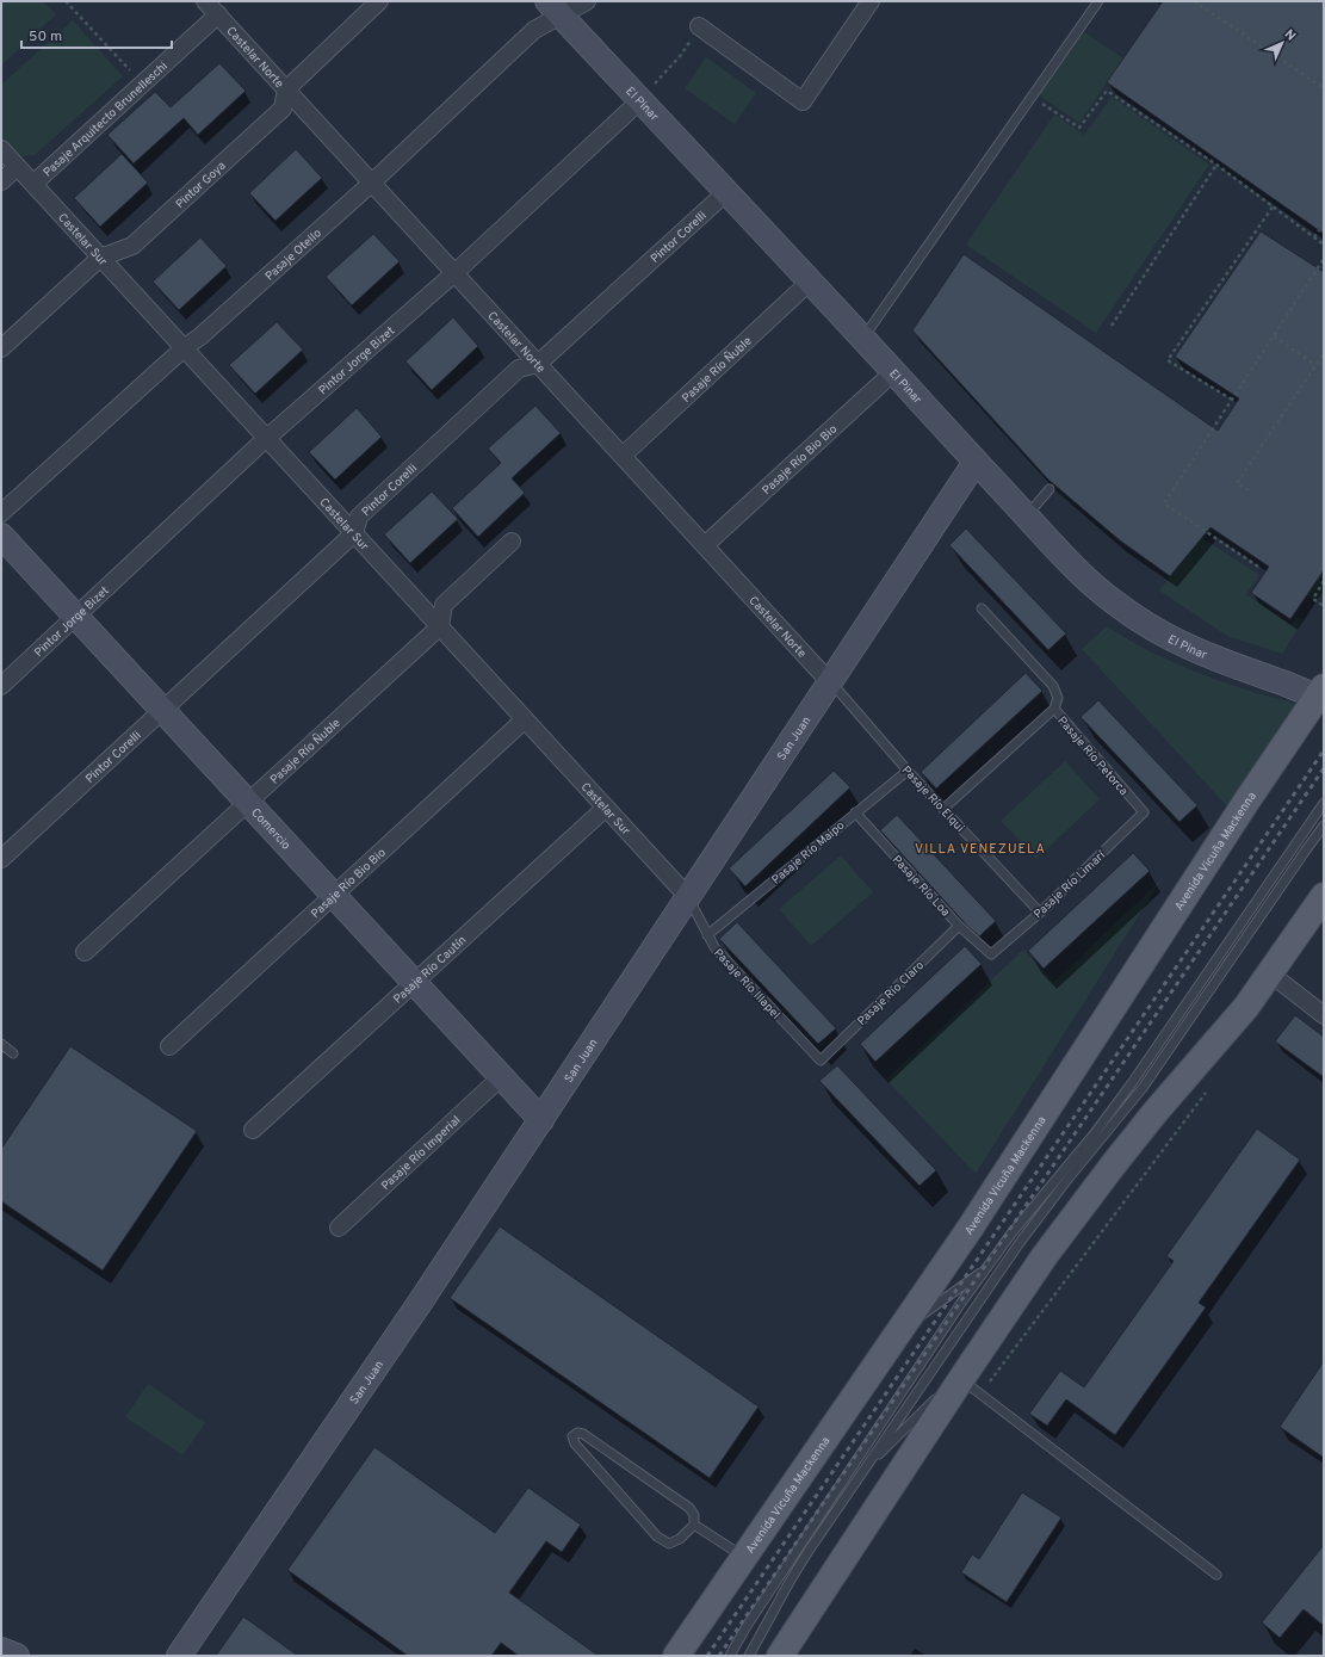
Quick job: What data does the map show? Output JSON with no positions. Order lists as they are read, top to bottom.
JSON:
{
  "streets": {
    "main road": ["Avenida Vicuña Mackenna"],
    "street": [
      "Castelar Norte",
      "El Pinar",
      "Pasaje Arquitecto Brunelleschi",
      "Pintor Goya",
      "Pintor Corelli",
      "Castelar Sur",
      "Pasaje Otello",
      "Pintor Jorge Bizet",
      "Pasaje Río Ñuble",
      "Pasaje Río Bio Bio",
      "San Juan",
      "Comercio",
      "Pasaje Río Cautín",
      "Pasaje Río Imperial"
    ],
    "lane": [
      "Pasaje Río Petorca",
      "Pasaje Río Elqui",
      "Pasaje Río Maipo",
      "Pasaje Río Limarí",
      "Pasaje Río Loa",
      "Pasaje Río Illapel",
      "Pasaje Río Claro"
    ]
  },
  "crossings": [
    ["Castelar Norte", "Pasaje Arquitecto Brunelleschi"],
    ["Castelar Norte", "Pintor Goya"],
    ["Castelar Norte", "Pintor Corelli"],
    ["Castelar Norte", "Pasaje Otello"],
    ["Castelar Norte", "Pintor Jorge Bizet"],
    ["Castelar Norte", "Pasaje Río Ñuble"],
    ["Castelar Norte", "Pasaje Río Bio Bio"],
    ["Castelar Norte", "San Juan"],
    ["Castelar Norte", "Pasaje Río Elqui"],
    ["El Pinar", "Pintor Corelli"],
    ["El Pinar", "Pasaje Otello"],
    ["El Pinar", "Pintor Jorge Bizet"],
    ["El Pinar", "Pasaje Río Ñuble"],
    ["El Pinar", "Pasaje Río Bio Bio"],
    ["El Pinar", "San Juan"],
    ["El Pinar", "Avenida Vicuña Mackenna"],
    ["Pasaje Arquitecto Brunelleschi", "Castelar Sur"],
    ["Pintor Goya", "Castelar Sur"],
    ["Pintor Corelli", "Castelar Sur"],
    ["Pintor Corelli", "Comercio"],
    ["Castelar Sur", "Pasaje Otello"],
    ["Castelar Sur", "Pintor Jorge Bizet"],
    ["Castelar Sur", "Pasaje Río Ñuble"],
    ["Castelar Sur", "Pasaje Río Bio Bio"],
    ["Castelar Sur", "San Juan"],
    ["Castelar Sur", "Pasaje Río Cautín"],
    ["Castelar Sur", "Pasaje Río Illapel"],
    ["Pintor Jorge Bizet", "Comercio"],
    ["Pasaje Río Ñuble", "Comercio"],
    ["Pasaje Río Bio Bio", "Comercio"],
    ["San Juan", "Pasaje Río Elqui"],
    ["San Juan", "Comercio"],
    ["San Juan", "Pasaje Río Illapel"],
    ["Pasaje Río Petorca", "Pasaje Río Limarí"],
    ["Pasaje Río Elqui", "Pasaje Río Maipo"],
    ["Pasaje Río Elqui", "Pasaje Río Limarí"],
    ["Comercio", "Pasaje Río Cautín"],
    ["Comercio", "Pasaje Río Imperial"],
    ["Pasaje Río Maipo", "Pasaje Río Loa"],
    ["Pasaje Río Maipo", "Pasaje Río Illapel"],
    ["Pasaje Río Limarí", "Pasaje Río Loa"],
    ["Pasaje Río Loa", "Pasaje Río Claro"],
    ["Pasaje Río Illapel", "Pasaje Río Claro"]
  ],
  "districts": ["VILLA VENEZUELA"],
  "scale_bar": "50 m",
  "north": "top right"
}
